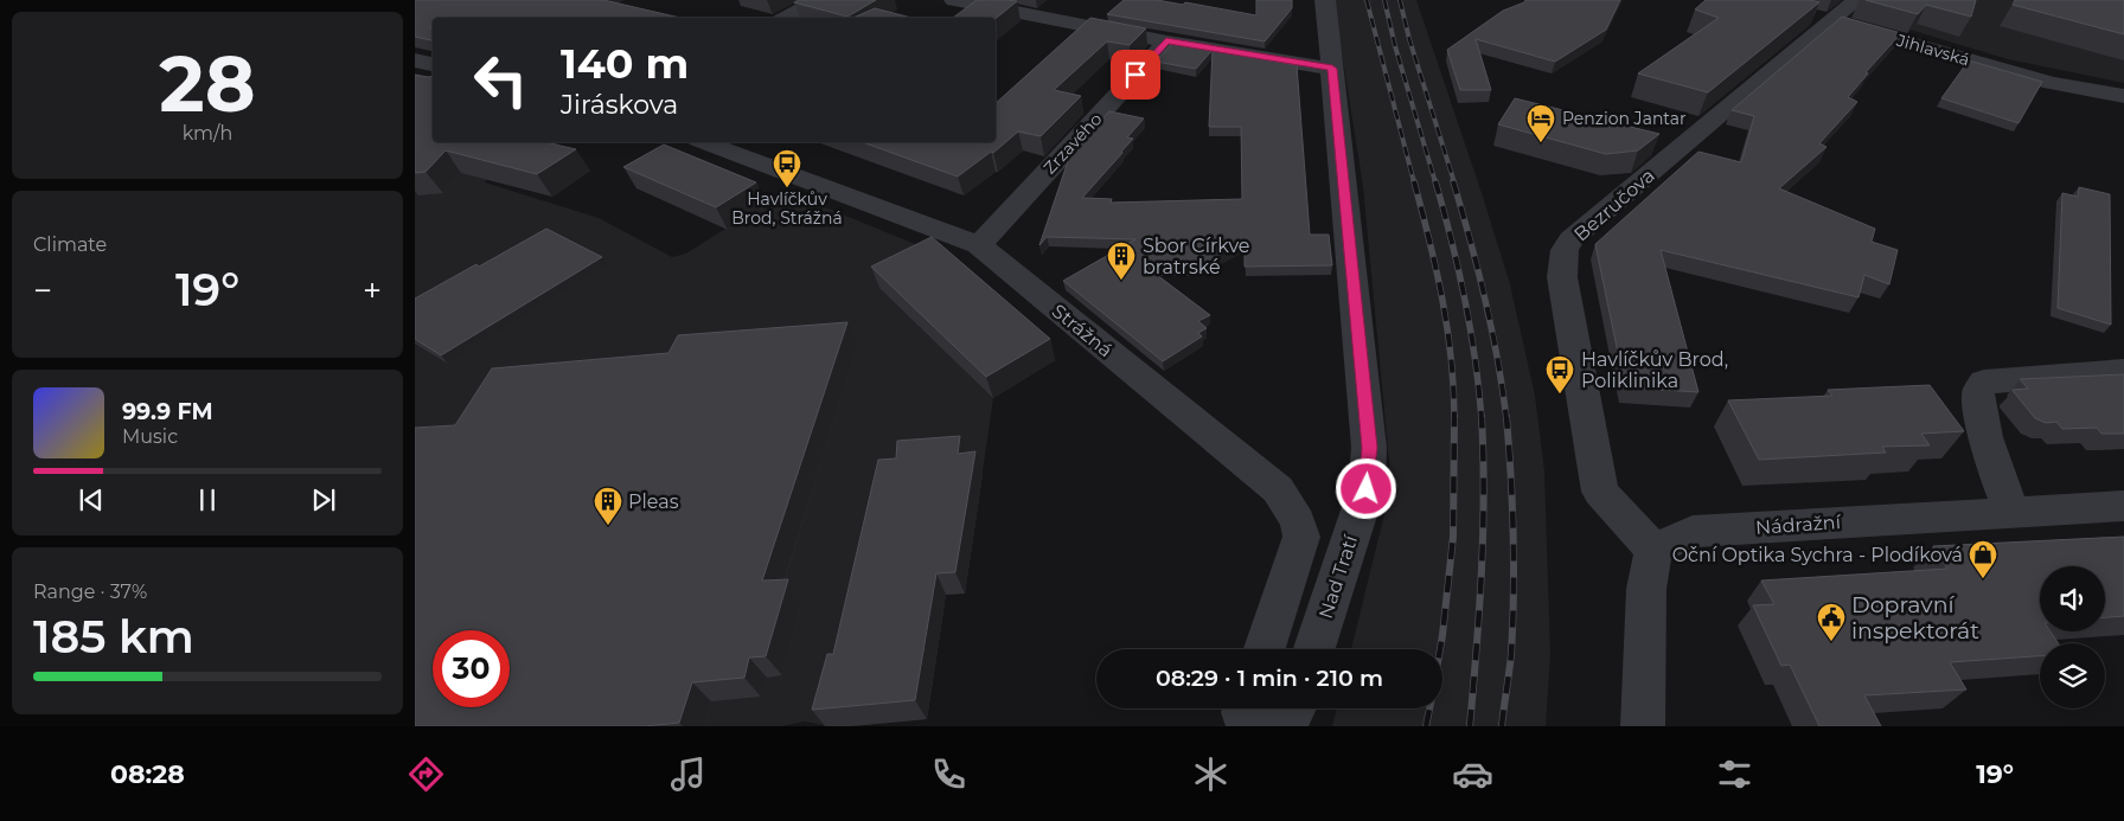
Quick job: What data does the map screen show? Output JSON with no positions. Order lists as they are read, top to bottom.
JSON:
{
  "streets": {
    "street": [
      "Jihlavská",
      "Zrzavého",
      "Bezručova",
      "Strážná",
      "Nádražní",
      "Nad Tratí"
    ]
  },
  "crossings": [
    ["Jihlavská", "Bezručova"],
    ["Zrzavého", "Strážná"],
    ["Bezručova", "Nádražní"]
  ],
  "places": {
    "hotel": ["Penzion Jantar"],
    "bus stop": ["Havlíčkův Brod, Strážná", "Havlíčkův Brod, Poliklinika"],
    "building": ["Sbor Církve bratrské", "Pleas"],
    "shop": ["Oční Optika Sychra - Plodíková"],
    "public building": ["Dopravní inspektorát"]
  },
  "page": {
    "tile": [
      ["28", "km/h"],
      "Climate",
      ["Range · 37%", "185 km"]
    ],
    "turn": ["140 m", "Jiráskova"],
    "heat": ["−", "19°", "+"],
    "song": ["99.9 FM", "Music"],
    "limit": "30",
    "trip": "08:29 · 1 min · 210 m",
    "tabs": ["08:28", "19°"]
  }
}
